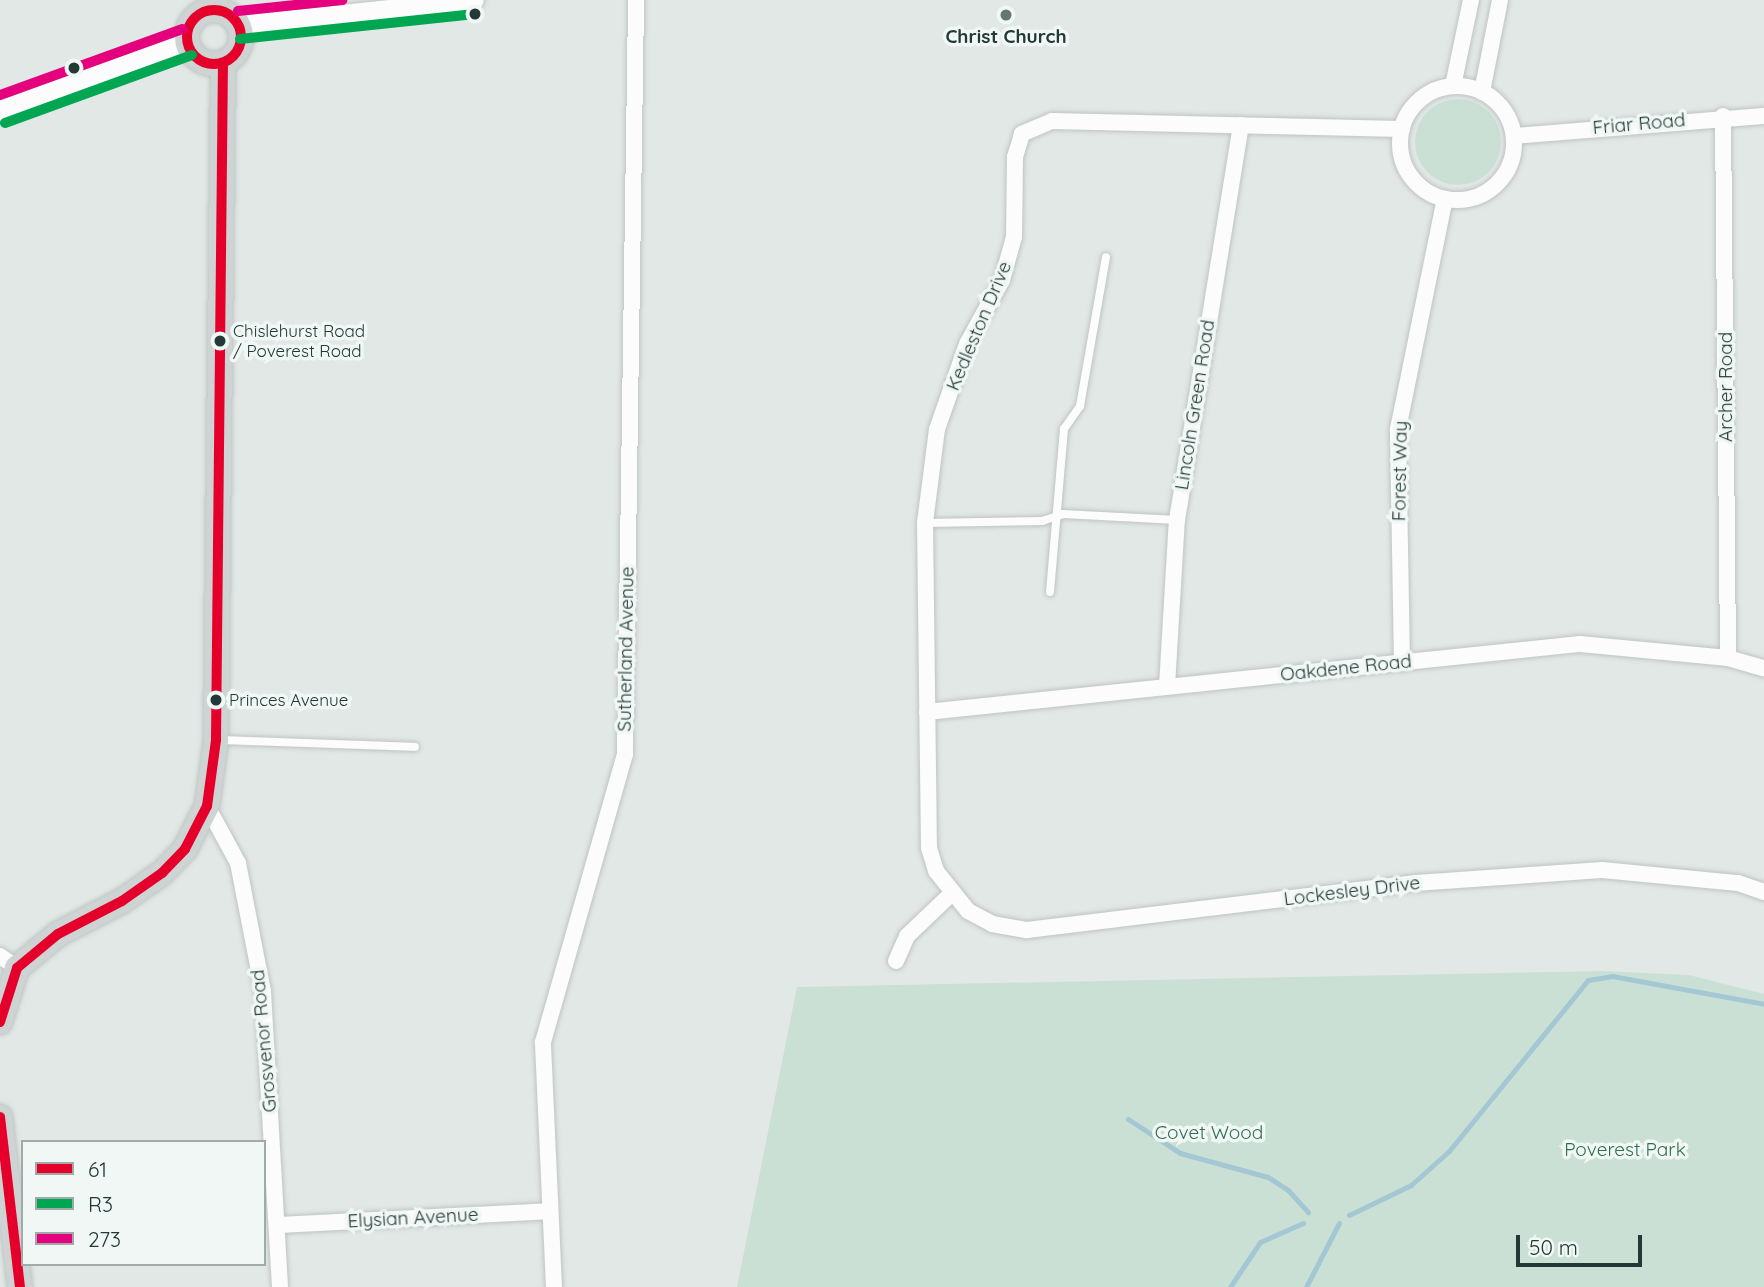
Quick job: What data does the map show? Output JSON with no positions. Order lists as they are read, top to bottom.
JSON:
{
  "streets": {
    "street": [
      "Friar Road",
      "Kedleston Drive",
      "Archer Road",
      "Lincoln Green Road",
      "Forest Way",
      "Sutherland Avenue",
      "Oakdene Road",
      "Lockesley Drive",
      "Grosvenor Road",
      "Elysian Avenue"
    ]
  },
  "crossings": [
    ["Friar Road", "Kedleston Drive"],
    ["Friar Road", "Archer Road"],
    ["Friar Road", "Forest Way"],
    ["Kedleston Drive", "Lincoln Green Road"],
    ["Kedleston Drive", "Forest Way"],
    ["Kedleston Drive", "Oakdene Road"],
    ["Kedleston Drive", "Lockesley Drive"],
    ["Archer Road", "Oakdene Road"],
    ["Lincoln Green Road", "Oakdene Road"],
    ["Forest Way", "Oakdene Road"],
    ["Sutherland Avenue", "Elysian Avenue"],
    ["Grosvenor Road", "Elysian Avenue"]
  ],
  "parks": ["Covet Wood", "Poverest Park"],
  "places": ["Christ Church", "Chislehurst Road / Poverest Road", "Princes Avenue"],
  "lines": ["transit line 273", "transit line 61", "transit line R3"],
  "legend": ["61", "R3", "273"],
  "scale_bar": "50 m"
}
